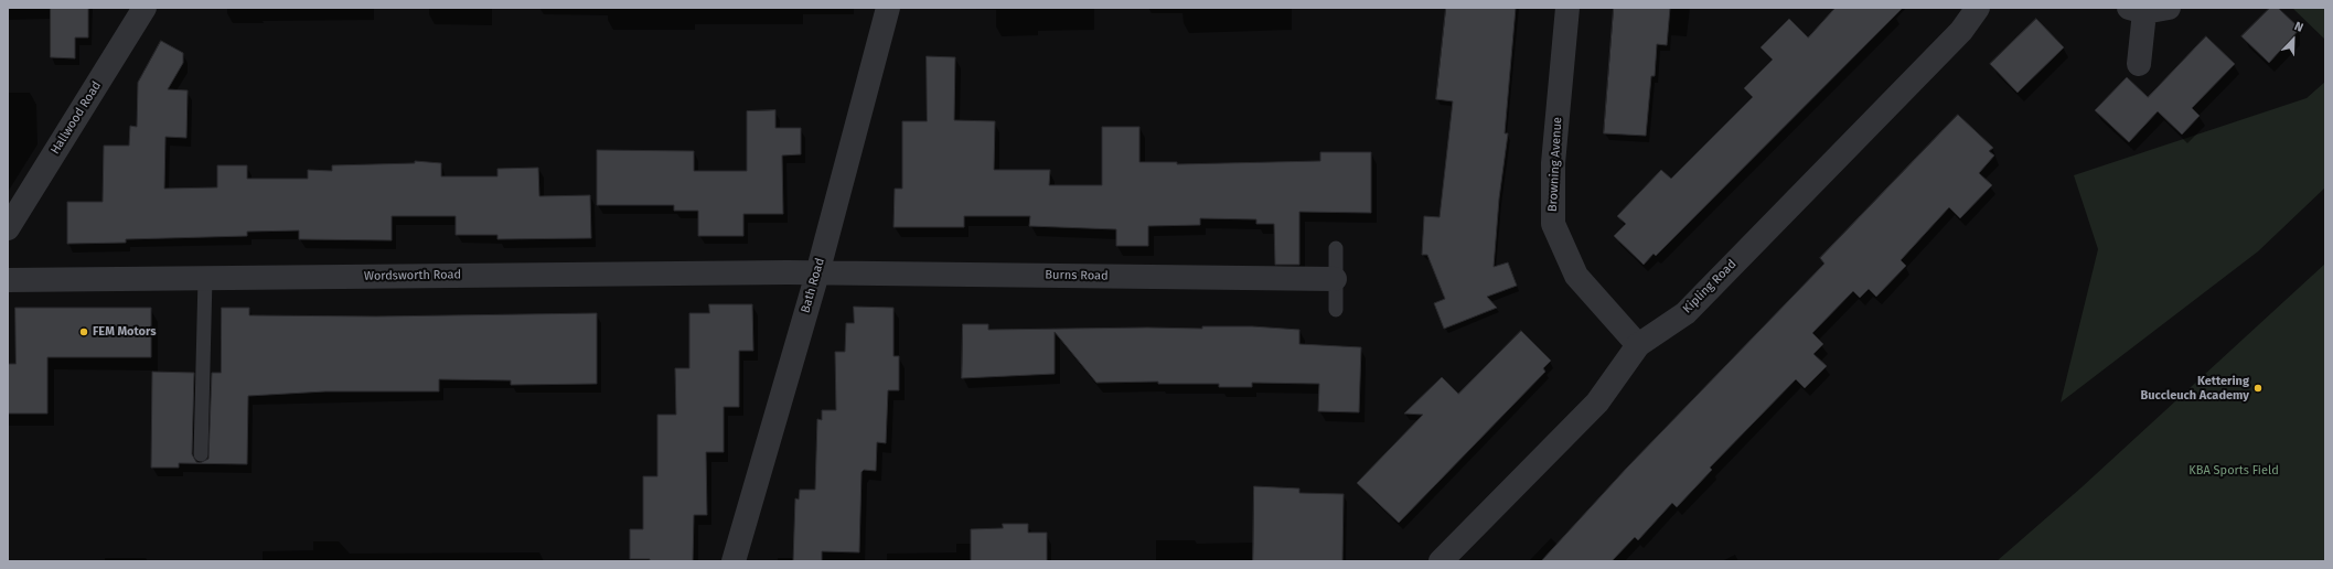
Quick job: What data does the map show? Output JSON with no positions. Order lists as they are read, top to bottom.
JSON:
{
  "streets": {
    "street": [
      "Hallwood Road",
      "Browning Avenue",
      "Wordsworth Road",
      "Burns Road",
      "Bath Road",
      "Kipling Road"
    ]
  },
  "crossings": [
    ["Browning Avenue", "Kipling Road"],
    ["Wordsworth Road", "Burns Road"],
    ["Wordsworth Road", "Bath Road"],
    ["Burns Road", "Bath Road"]
  ],
  "parks": ["KBA Sports Field"],
  "places": ["FEM Motors", "Kettering Buccleuch Academy"],
  "north": "top right"
}
